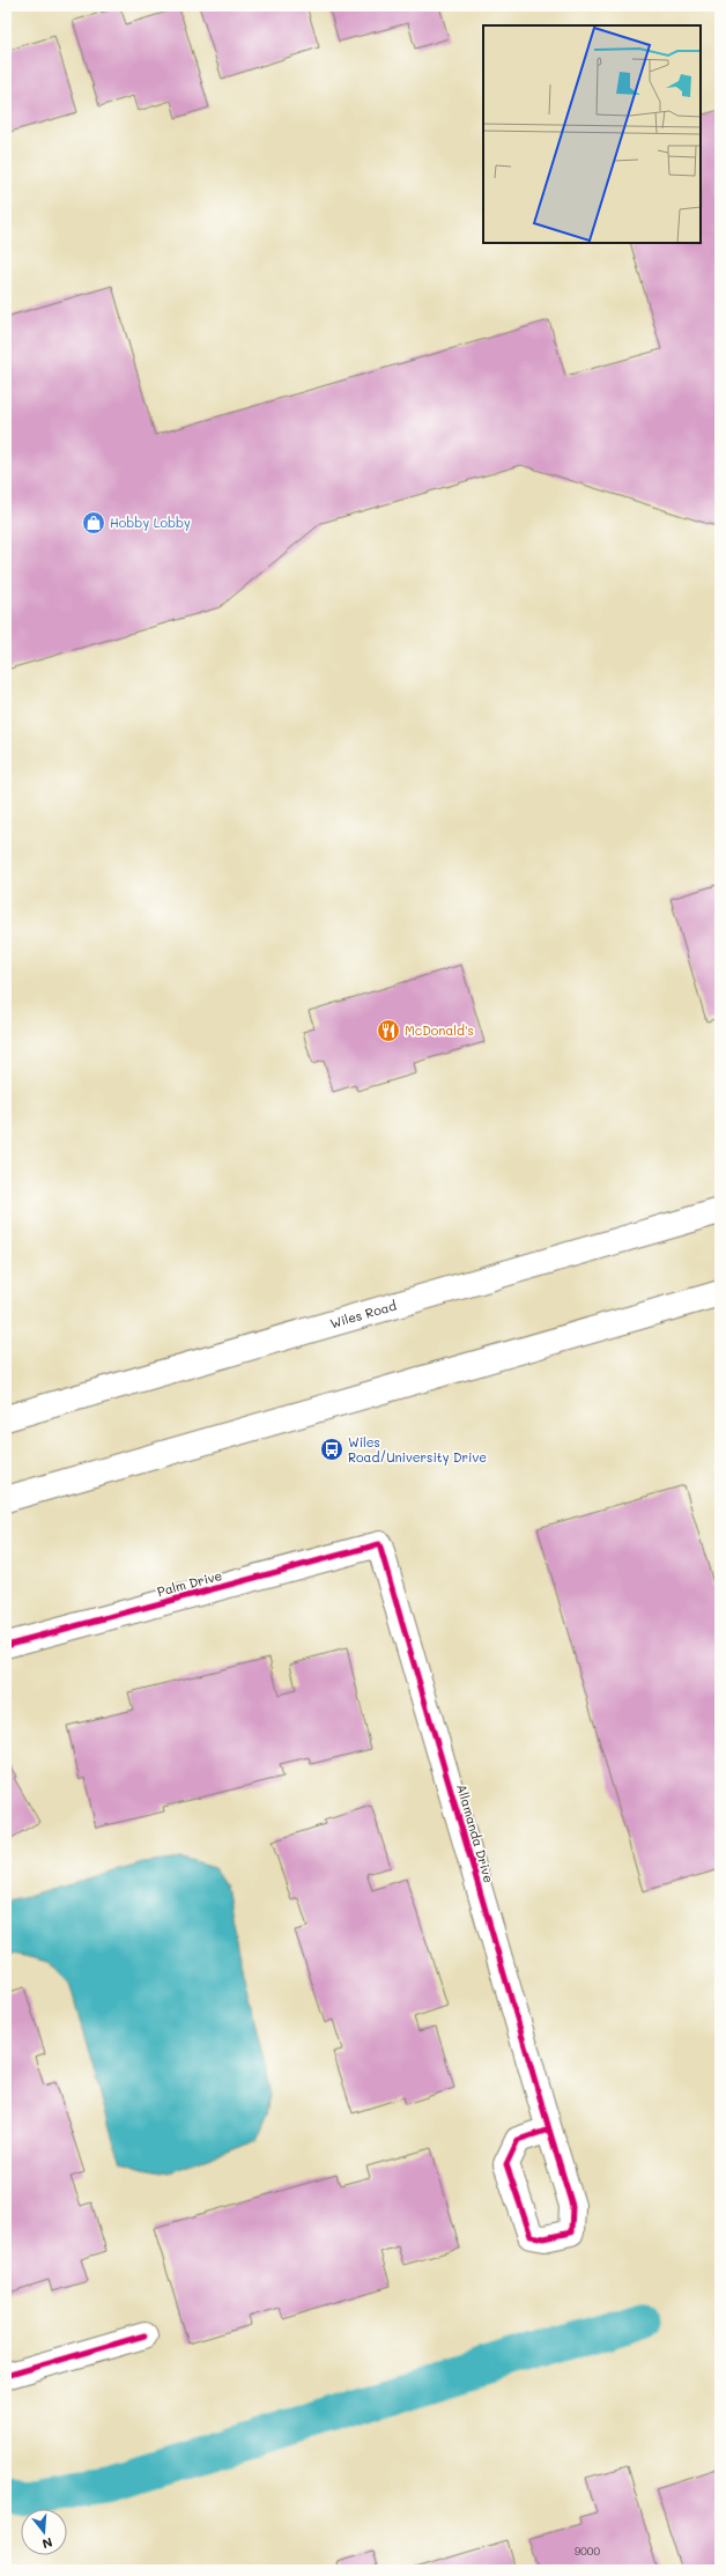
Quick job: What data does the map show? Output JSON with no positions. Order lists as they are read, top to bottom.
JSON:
{
  "streets": {
    "main road": ["Wiles Road", "Palm Drive", "Allamanda Drive"]
  },
  "crossings": [
    ["Palm Drive", "Allamanda Drive"]
  ],
  "places": {
    "shop": ["Hobby Lobby"],
    "restaurant": ["McDonald's"],
    "bus stop": ["Wiles Road/University Drive"]
  },
  "house_numbers": ["9000"],
  "north": "bottom"
}
